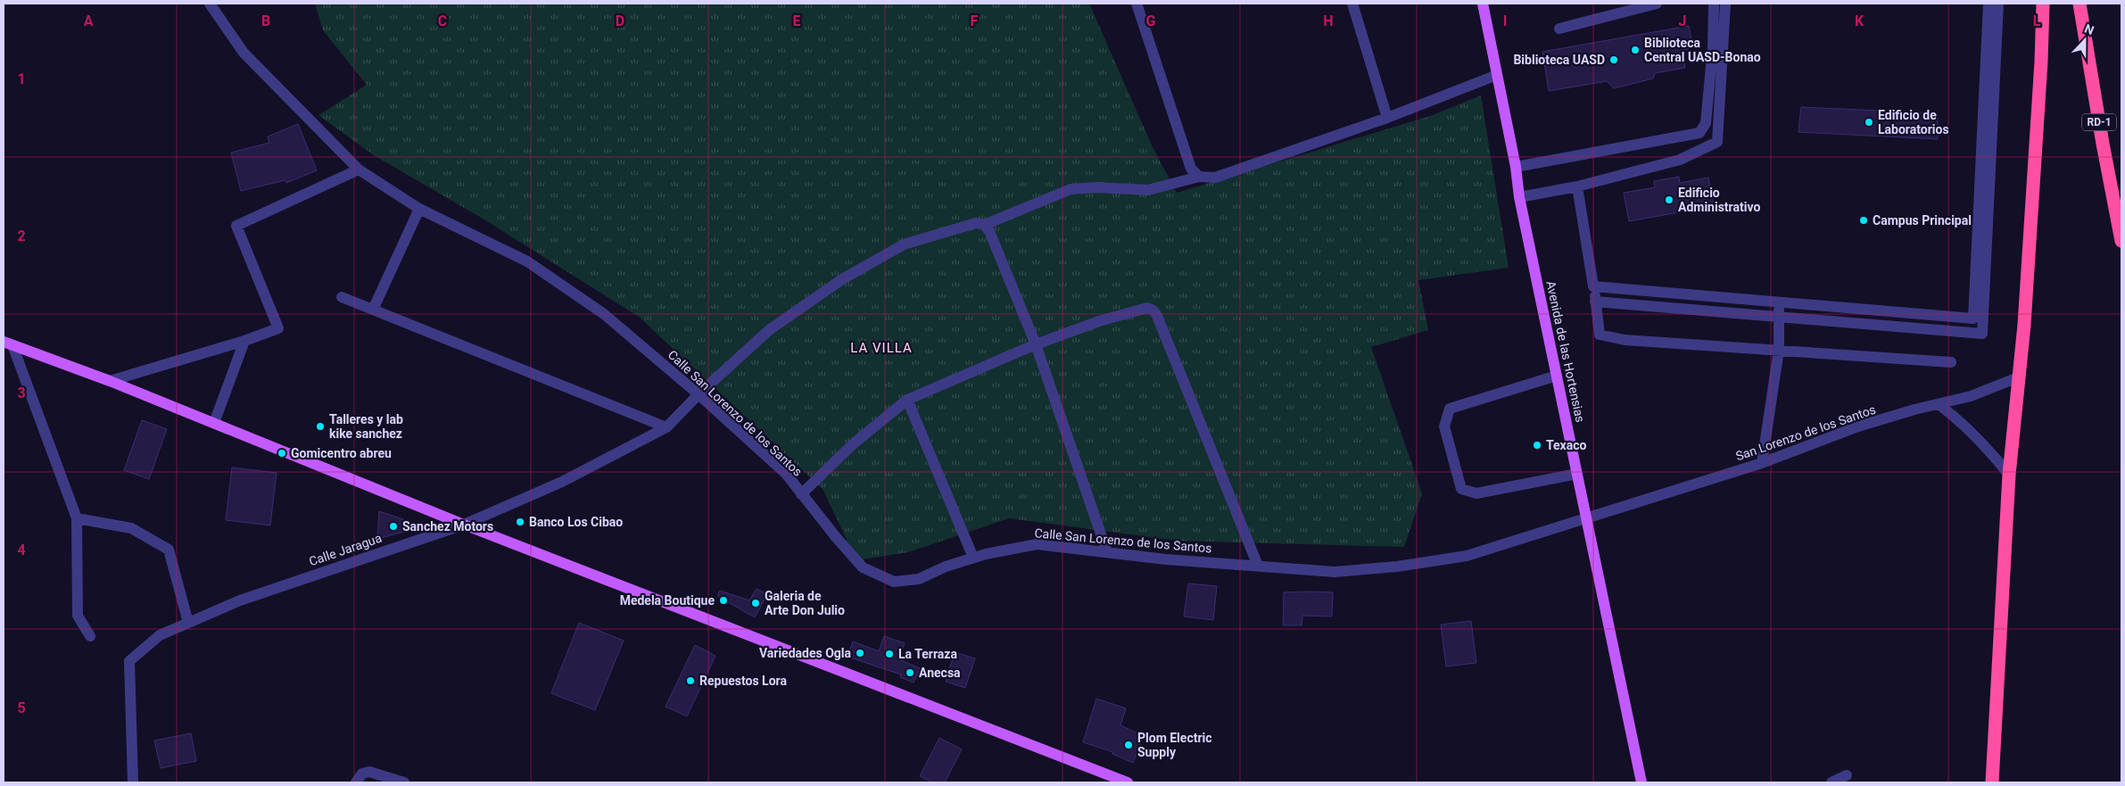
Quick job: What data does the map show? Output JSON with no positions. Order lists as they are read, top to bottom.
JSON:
{
  "streets": {
    "highway": ["RD-1"],
    "main road": ["Avenida de las Hortensias"],
    "street": ["Calle San Lorenzo de los Santos", "San Lorenzo de los Santos", "Calle Jaragua"]
  },
  "crossings": [
    ["Avenida de las Hortensias", "Calle San Lorenzo de los Santos"],
    ["Avenida de las Hortensias", "San Lorenzo de los Santos"],
    ["Avenida de las Hortensias", "Calle Jaragua"],
    ["Calle San Lorenzo de los Santos", "San Lorenzo de los Santos"],
    ["Calle San Lorenzo de los Santos", "Calle Jaragua"]
  ],
  "districts": ["LA VILLA"],
  "places": [
    "Biblioteca Central UASD-Bonao",
    "Biblioteca UASD",
    "Edificio de Laboratorios",
    "Edificio Administrativo",
    "Campus Principal",
    "Talleres y lab kike sanchez",
    "Texaco",
    "Gomicentro abreu",
    "Banco Los Cibao",
    "Sanchez Motors",
    "Medela Boutique",
    "Galeria de Arte Don Julio",
    "Variedades Ogla",
    "La Terraza",
    "Anecsa",
    "Repuestos Lora",
    "Plom Electric Supply"
  ],
  "north": "top",
  "grid": {
    "columns": [
      "A",
      "B",
      "C",
      "D",
      "E",
      "F",
      "G",
      "H",
      "I",
      "J",
      "K",
      "L"
    ],
    "rows": [
      "1",
      "2",
      "3",
      "4",
      "5"
    ]
  }
}
